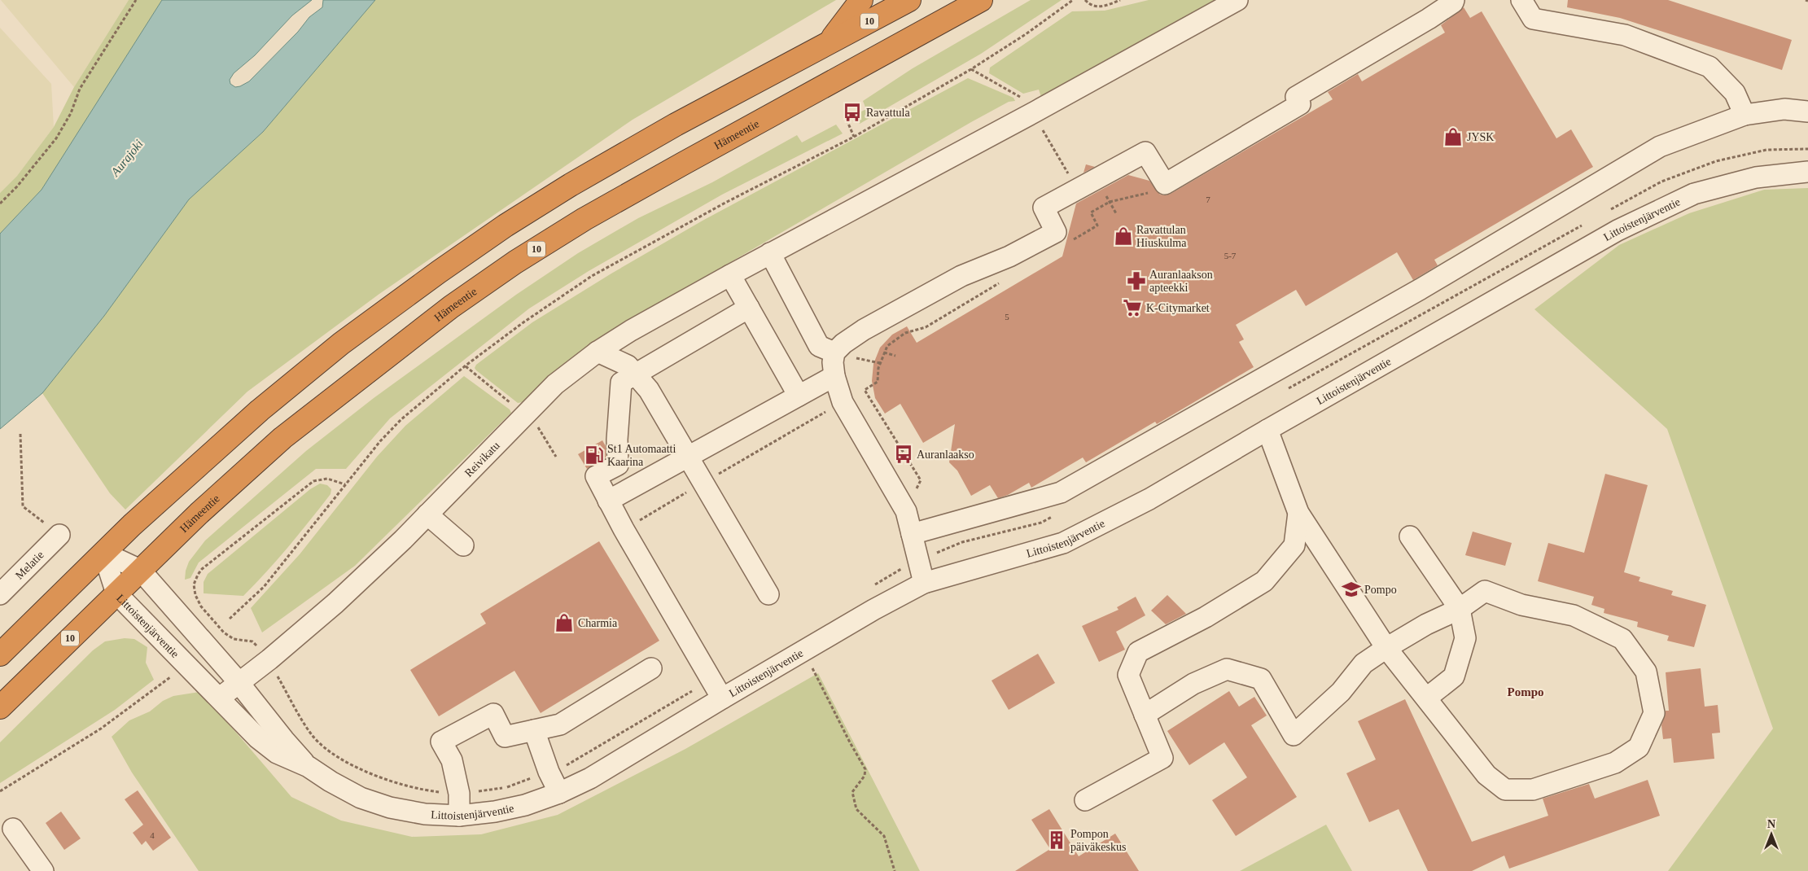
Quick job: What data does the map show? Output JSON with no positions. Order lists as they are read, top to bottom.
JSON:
{
  "streets": {
    "highway": ["10", "Hämeentie"],
    "street": ["Littoistenjärventie", "Reivikatu", "Melatie"]
  },
  "crossings": [
    ["10", "Littoistenjärventie"],
    ["Hämeentie", "Littoistenjärventie"],
    ["Littoistenjärventie", "Reivikatu"]
  ],
  "districts": ["Pompo"],
  "water": ["Aurajoki"],
  "places": {
    "bus stop": ["Ravattula", "Auranlaakso"],
    "shop": ["JYSK", "Ravattulan Hiuskulma", "Charmia"],
    "pharmacy": ["Auranlaakson apteekki"],
    "supermarket": ["K-Citymarket"],
    "fuel station": ["St1 Automaatti Kaarina"],
    "school or university": ["Pompo"],
    "building": ["Pompon päiväkeskus"]
  },
  "house_numbers": [
    "7",
    "5-7",
    "5",
    "4"
  ],
  "north": "top"
}
